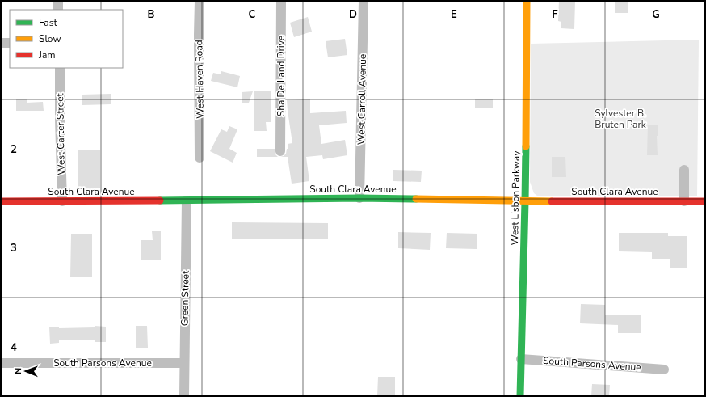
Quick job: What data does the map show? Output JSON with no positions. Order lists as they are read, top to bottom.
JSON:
{
  "streets": {
    "street": [
      "Sha De Land Drive",
      "West Haven Road",
      "West Carroll Avenue",
      "West Carter Street",
      "South Clara Avenue",
      "West Lisbon Parkway",
      "Green Street",
      "South Parsons Avenue"
    ]
  },
  "crossings": [
    ["West Carroll Avenue", "South Clara Avenue"],
    ["West Carter Street", "South Clara Avenue"],
    ["South Clara Avenue", "West Lisbon Parkway"],
    ["South Clara Avenue", "Green Street"],
    ["West Lisbon Parkway", "South Parsons Avenue"],
    ["Green Street", "South Parsons Avenue"]
  ],
  "parks": ["Sylvester B. Bruten Park"],
  "legend": ["Fast", "Slow", "Jam"],
  "north": "left",
  "grid": {
    "columns": [
      "B",
      "C",
      "D",
      "E",
      "F",
      "G"
    ],
    "rows": ["2", "3", "4"]
  }
}
